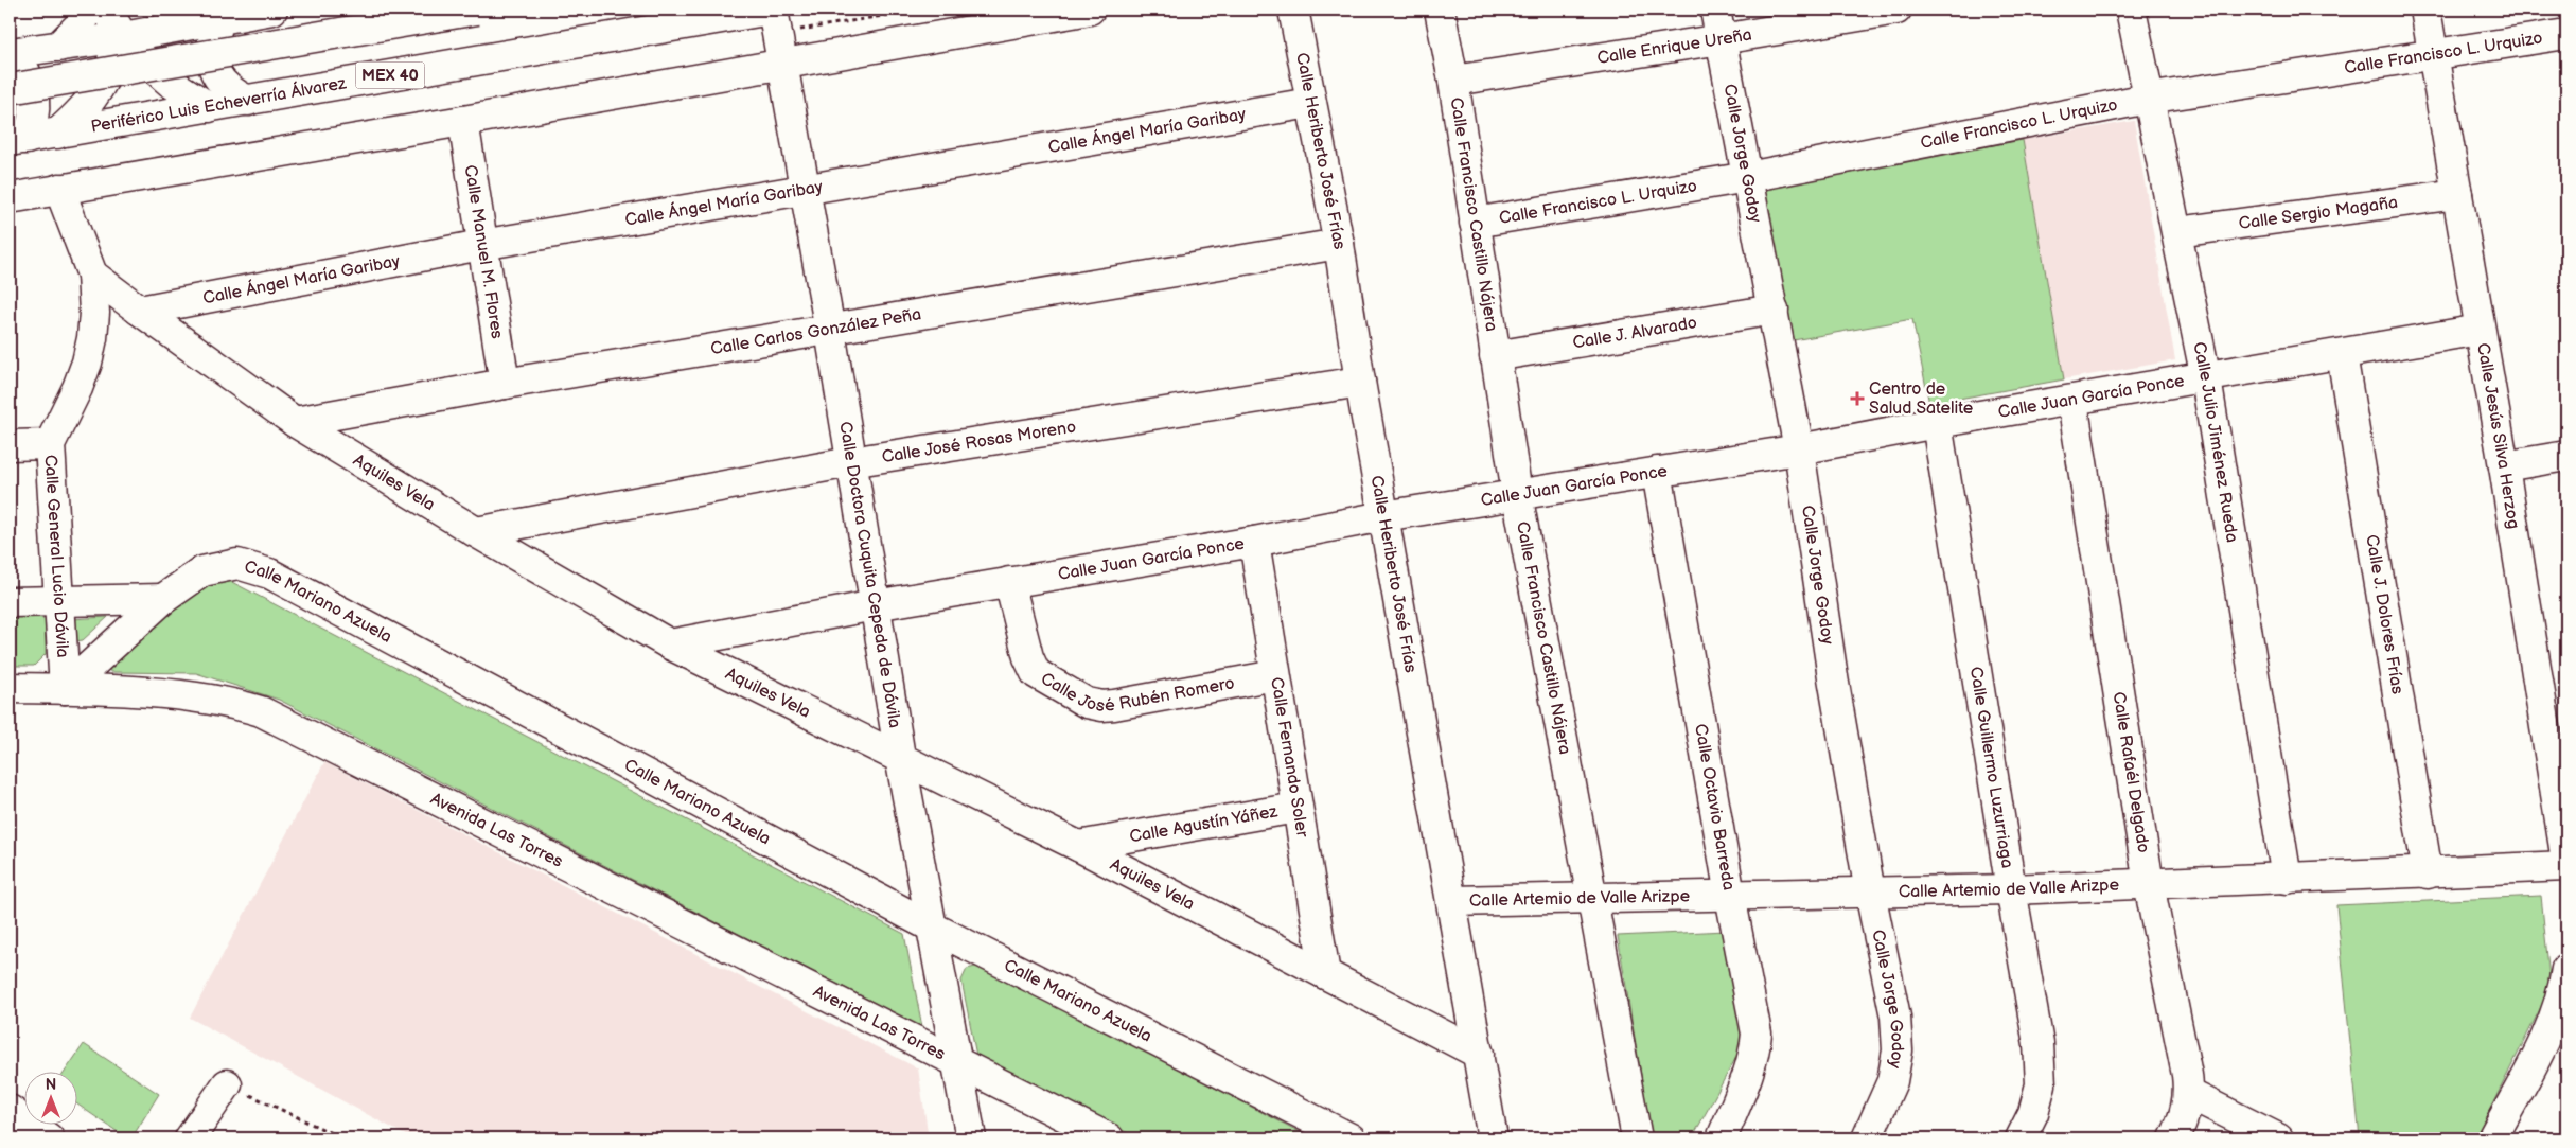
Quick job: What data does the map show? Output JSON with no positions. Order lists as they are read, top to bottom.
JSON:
{
  "streets": {
    "main road": [
      "Calle Enrique Ureña",
      "Calle Francisco L. Urquizo",
      "MEX 40",
      "Periférico Luis Echeverría Álvarez",
      "Calle Ángel María Garibay",
      "Calle Heriberto José Frías",
      "Calle Jorge Godoy",
      "Calle Sergio Magaña",
      "Calle Francisco Castillo Nájera",
      "Calle Manuel M. Flores",
      "Calle Carlos González Peña",
      "Calle J. Alvarado",
      "Calle Juan García Ponce",
      "Calle Jesús Silva Herzog",
      "Calle José Rosas Moreno",
      "Calle Julio Jiménez Rueda",
      "Aquiles Vela",
      "Calle General Lucio Dávila",
      "Calle Doctora Cuquita Cepeda de Dávila",
      "Calle Mariano Azuela",
      "Calle J. Dolores Frías",
      "Calle José Rubén Romero",
      "Calle Fernando Soler",
      "Calle Guillermo Luzurriaga",
      "Calle Rafaél Delgado",
      "Calle Octavio Barreda",
      "Calle Agustín Yáñez",
      "Avenida Las Torres",
      "Calle Artemio de Valle Arizpe"
    ]
  },
  "crossings": [
    ["Calle Enrique Ureña", "Calle Jorge Godoy"],
    ["Calle Enrique Ureña", "Calle Francisco Castillo Nájera"],
    ["Calle Francisco L. Urquizo", "Calle Jorge Godoy"],
    ["Calle Francisco L. Urquizo", "Calle Francisco Castillo Nájera"],
    ["Calle Francisco L. Urquizo", "Calle Jesús Silva Herzog"],
    ["Calle Francisco L. Urquizo", "Calle Julio Jiménez Rueda"],
    ["Periférico Luis Echeverría Álvarez", "Calle Doctora Cuquita Cepeda de Dávila"],
    ["Calle Ángel María Garibay", "Calle Heriberto José Frías"],
    ["Calle Ángel María Garibay", "Calle Manuel M. Flores"],
    ["Calle Ángel María Garibay", "Aquiles Vela"],
    ["Calle Ángel María Garibay", "Calle Doctora Cuquita Cepeda de Dávila"],
    ["Calle Heriberto José Frías", "Calle Carlos González Peña"],
    ["Calle Heriberto José Frías", "Calle Juan García Ponce"],
    ["Calle Heriberto José Frías", "Calle José Rosas Moreno"],
    ["Calle Heriberto José Frías", "Aquiles Vela"],
    ["Calle Heriberto José Frías", "Calle Artemio de Valle Arizpe"],
    ["Calle Jorge Godoy", "Calle J. Alvarado"],
    ["Calle Jorge Godoy", "Calle Juan García Ponce"],
    ["Calle Jorge Godoy", "Calle Artemio de Valle Arizpe"],
    ["Calle Sergio Magaña", "Calle Jesús Silva Herzog"],
    ["Calle Sergio Magaña", "Calle Julio Jiménez Rueda"],
    ["Calle Francisco Castillo Nájera", "Calle J. Alvarado"],
    ["Calle Francisco Castillo Nájera", "Calle Juan García Ponce"],
    ["Calle Francisco Castillo Nájera", "Calle Artemio de Valle Arizpe"],
    ["Calle Manuel M. Flores", "Calle Carlos González Peña"],
    ["Calle Carlos González Peña", "Aquiles Vela"],
    ["Calle Carlos González Peña", "Calle Doctora Cuquita Cepeda de Dávila"],
    ["Calle Juan García Ponce", "Calle Jesús Silva Herzog"],
    ["Calle Juan García Ponce", "Calle Julio Jiménez Rueda"],
    ["Calle Juan García Ponce", "Aquiles Vela"],
    ["Calle Juan García Ponce", "Calle Doctora Cuquita Cepeda de Dávila"],
    ["Calle Juan García Ponce", "Calle J. Dolores Frías"],
    ["Calle Juan García Ponce", "Calle José Rubén Romero"],
    ["Calle Juan García Ponce", "Calle Fernando Soler"],
    ["Calle Juan García Ponce", "Calle Guillermo Luzurriaga"],
    ["Calle Juan García Ponce", "Calle Rafaél Delgado"],
    ["Calle Juan García Ponce", "Calle Octavio Barreda"],
    ["Calle José Rosas Moreno", "Aquiles Vela"],
    ["Calle José Rosas Moreno", "Calle Doctora Cuquita Cepeda de Dávila"],
    ["Calle Julio Jiménez Rueda", "Calle Artemio de Valle Arizpe"],
    ["Aquiles Vela", "Calle General Lucio Dávila"],
    ["Aquiles Vela", "Calle Doctora Cuquita Cepeda de Dávila"],
    ["Aquiles Vela", "Calle Fernando Soler"],
    ["Aquiles Vela", "Calle Agustín Yáñez"],
    ["Calle General Lucio Dávila", "Calle Mariano Azuela"],
    ["Calle General Lucio Dávila", "Avenida Las Torres"],
    ["Calle Doctora Cuquita Cepeda de Dávila", "Calle Mariano Azuela"],
    ["Calle Doctora Cuquita Cepeda de Dávila", "Avenida Las Torres"],
    ["Calle Mariano Azuela", "Avenida Las Torres"],
    ["Calle J. Dolores Frías", "Calle Artemio de Valle Arizpe"],
    ["Calle José Rubén Romero", "Calle Fernando Soler"],
    ["Calle Fernando Soler", "Calle Agustín Yáñez"],
    ["Calle Guillermo Luzurriaga", "Calle Artemio de Valle Arizpe"],
    ["Calle Rafaél Delgado", "Calle Artemio de Valle Arizpe"],
    ["Calle Octavio Barreda", "Calle Artemio de Valle Arizpe"]
  ],
  "places": {
    "health": ["Centro de Salud Satelite"]
  },
  "north": "top"
}
